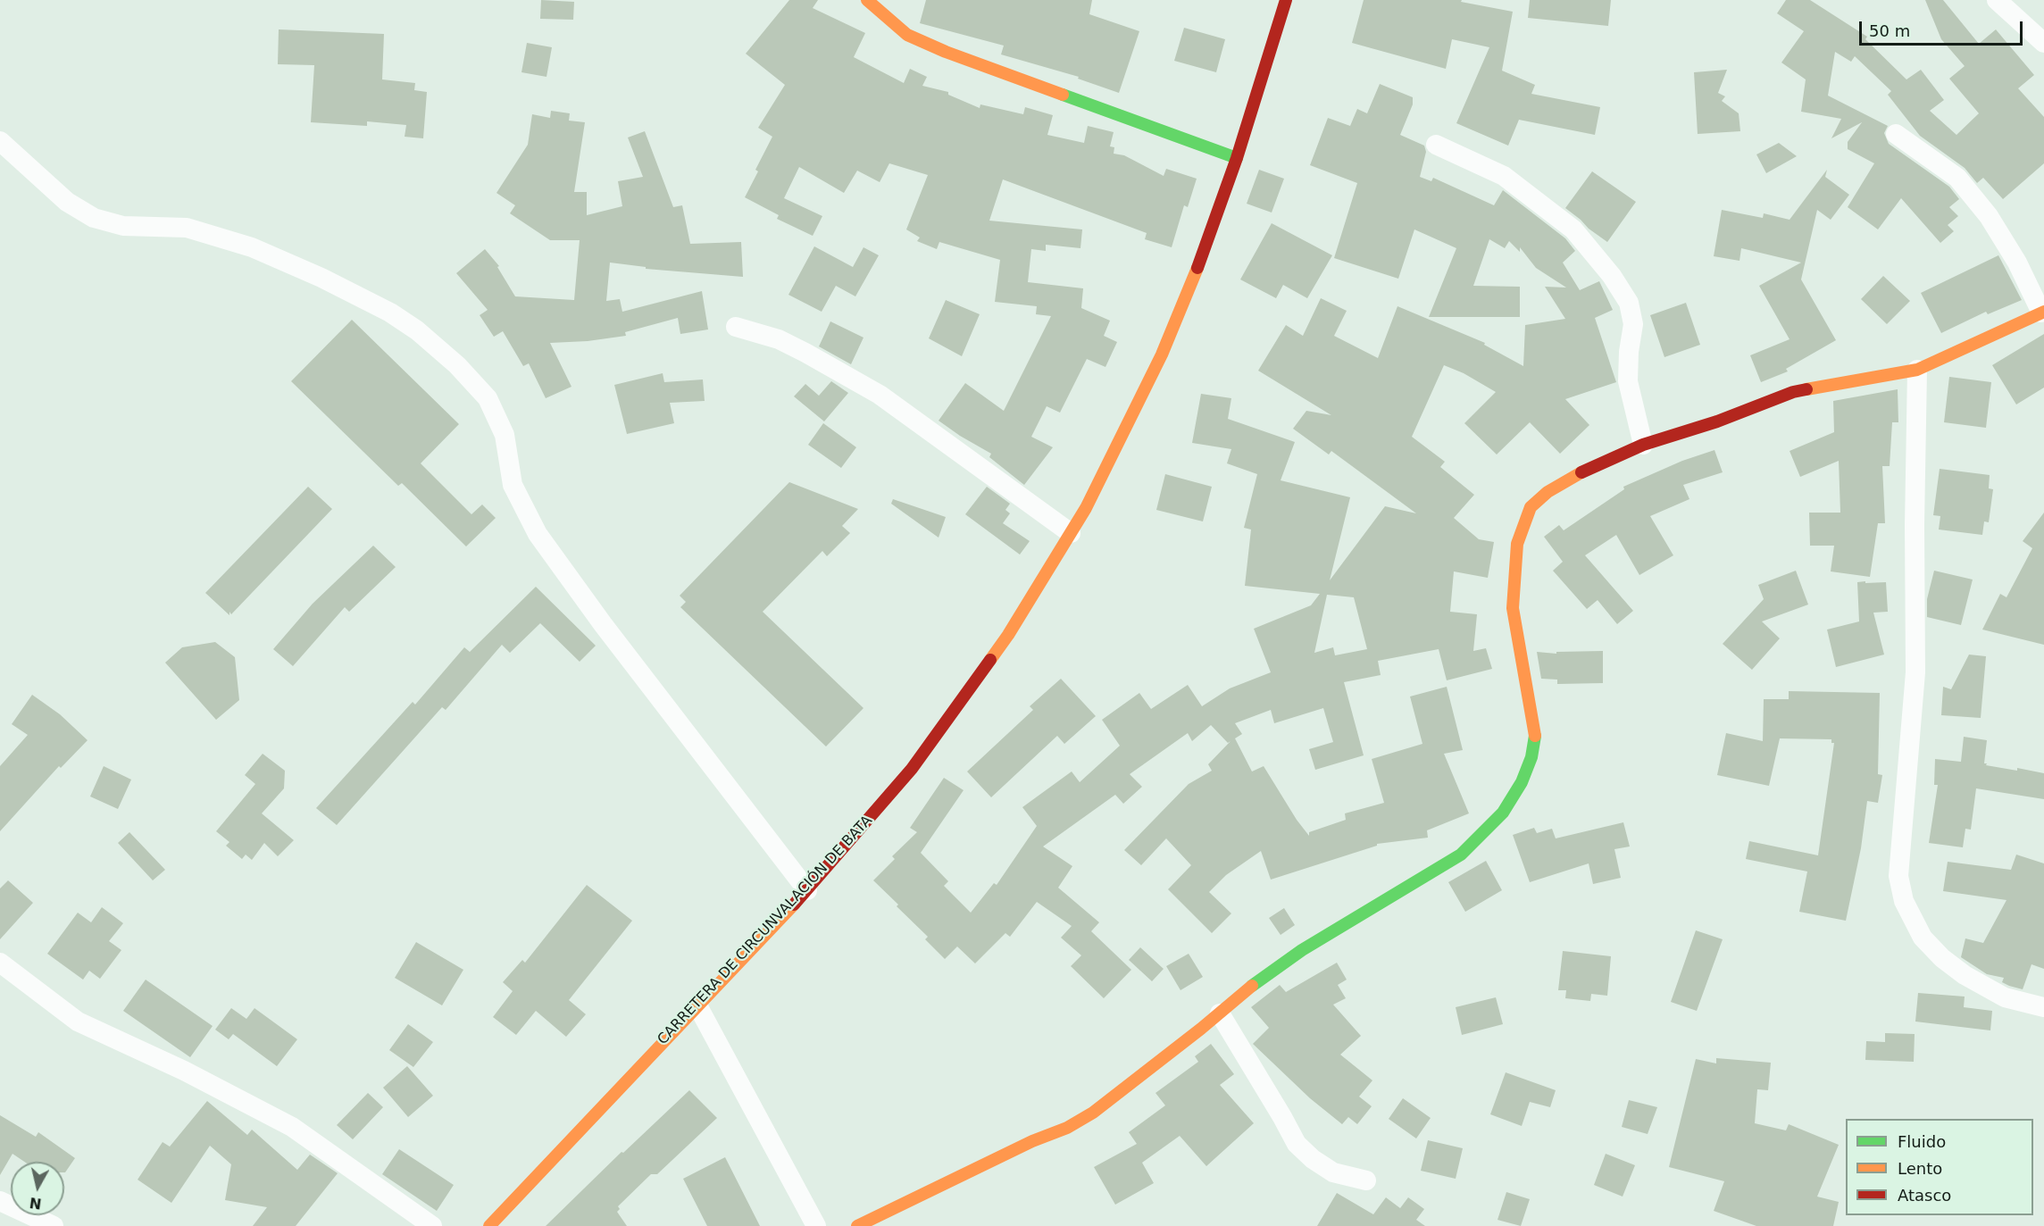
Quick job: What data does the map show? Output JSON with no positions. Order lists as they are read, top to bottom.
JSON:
{
  "streets": {
    "street": ["CARRETERA DE CIRCUNVALACIÓN DE BATA"]
  },
  "legend": ["Fluido", "Lento", "Atasco"],
  "scale_bar": "50 m",
  "north": "bottom"
}
